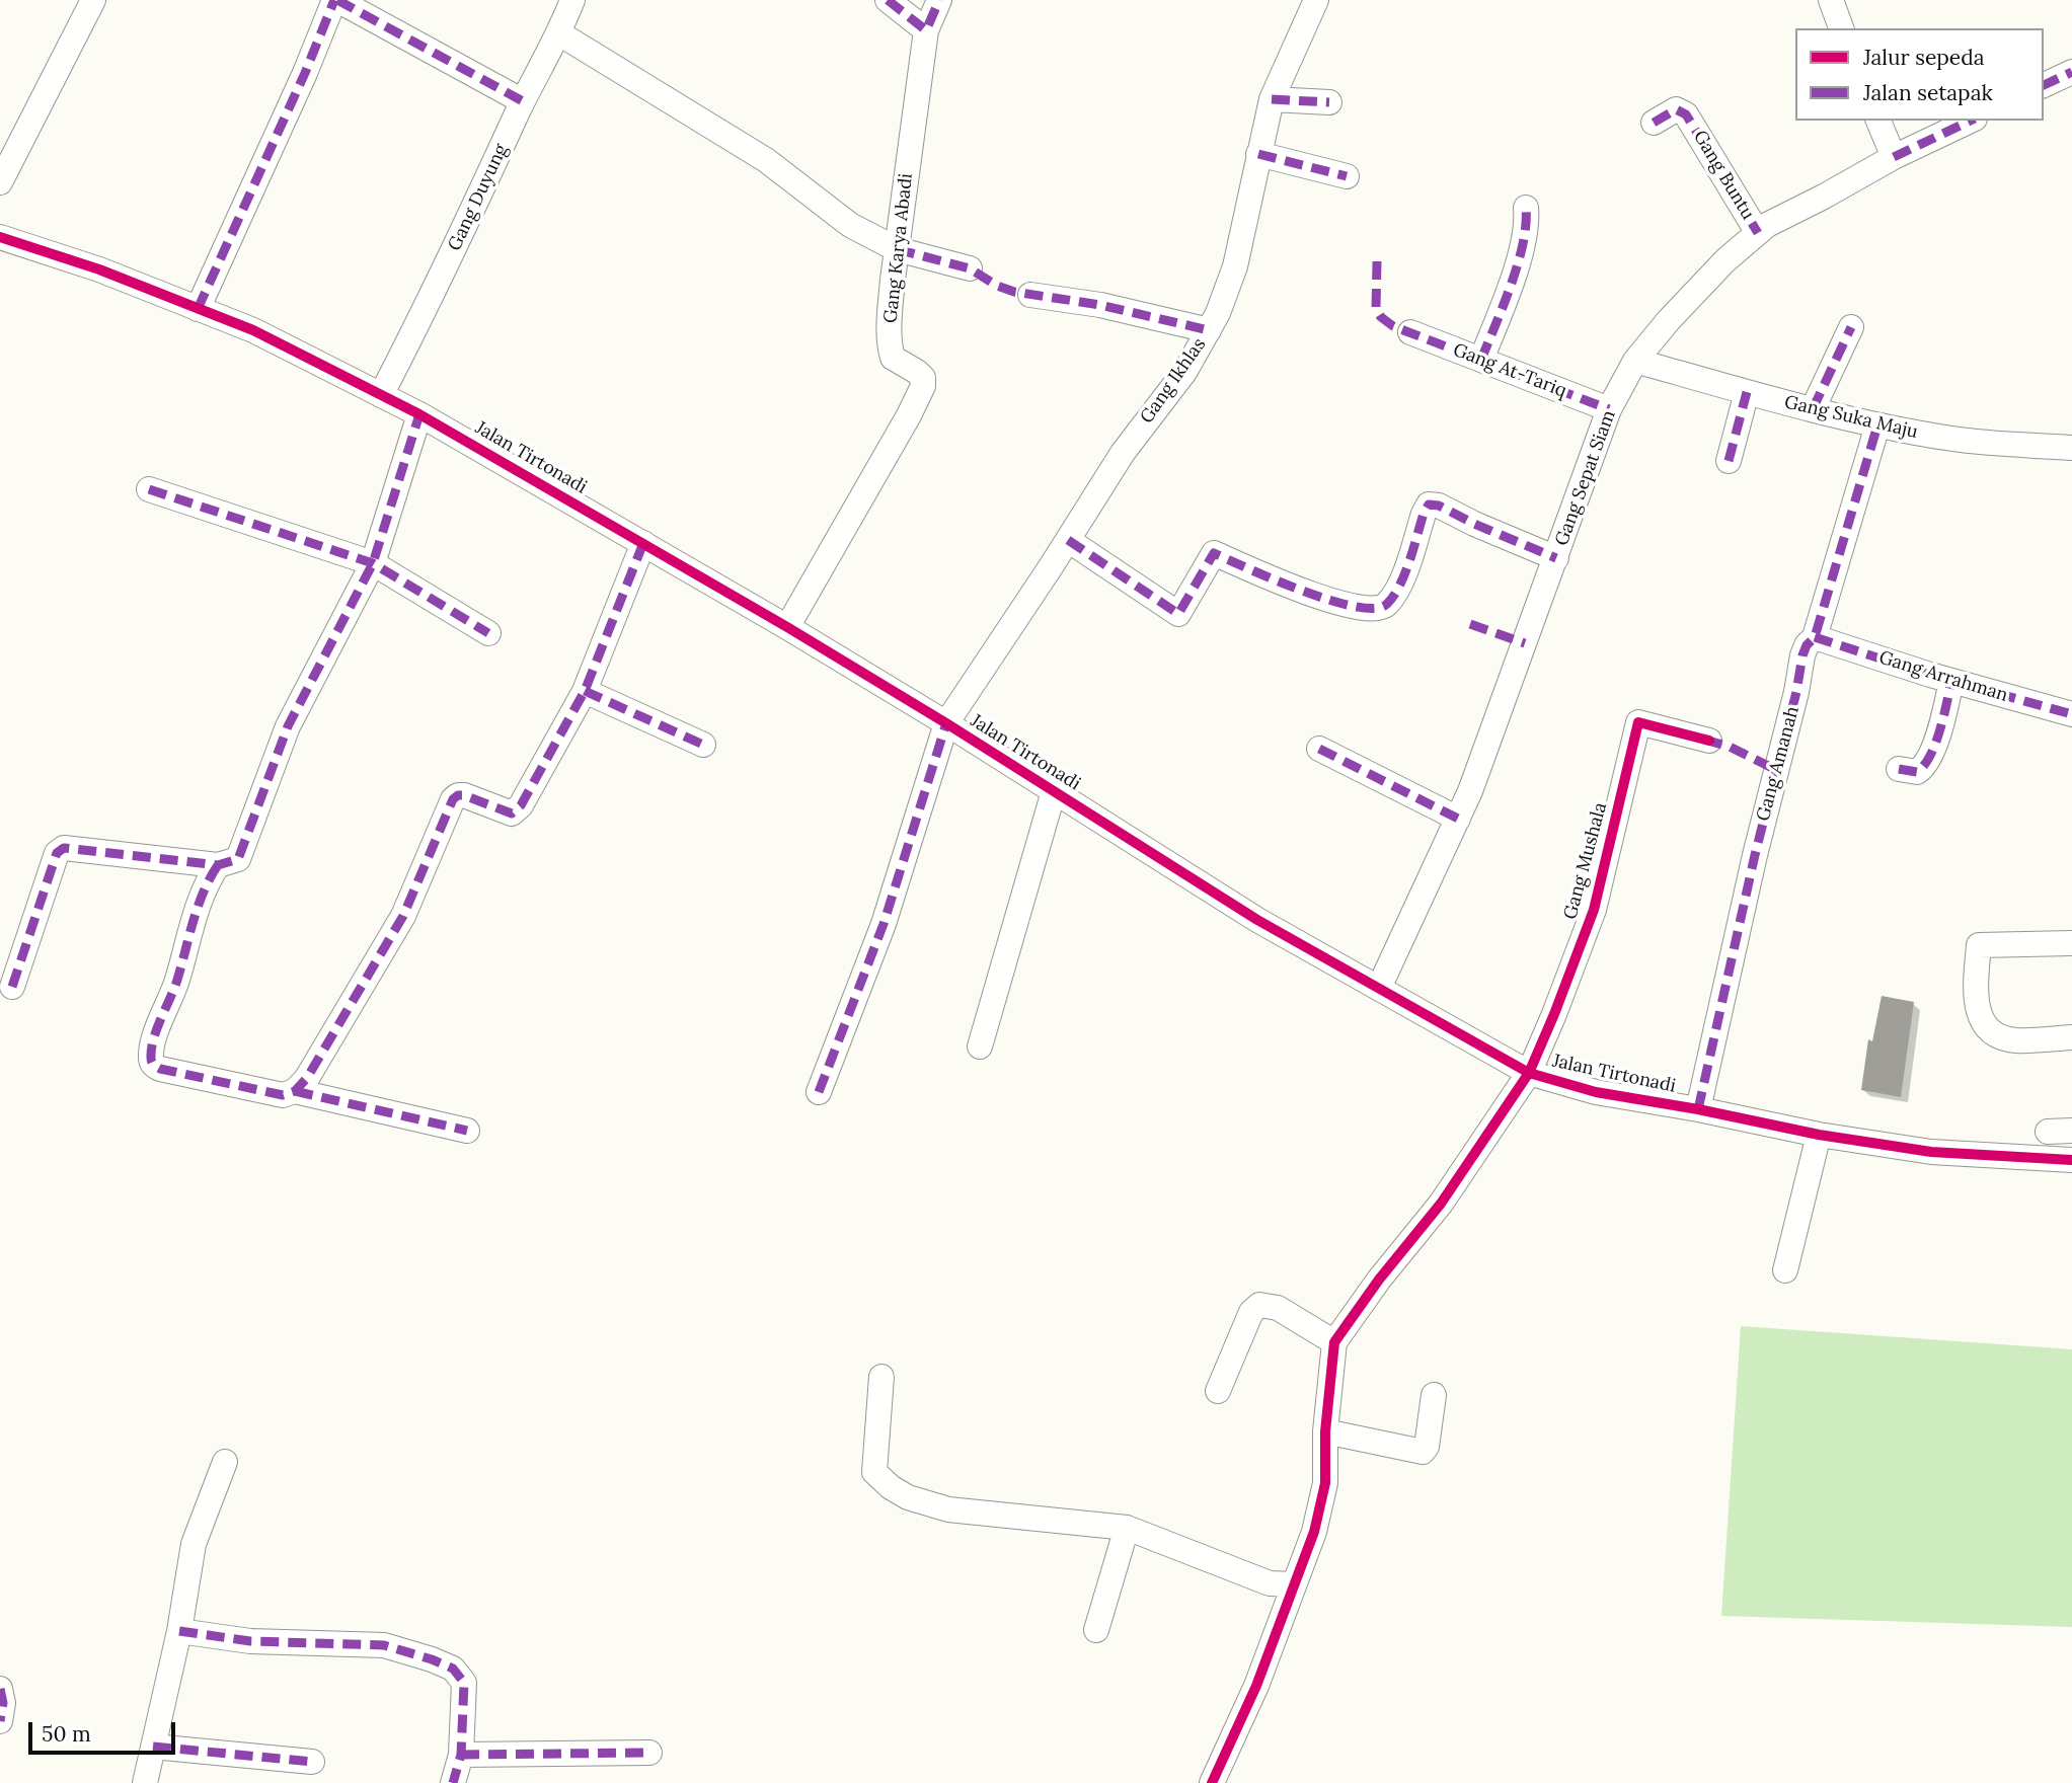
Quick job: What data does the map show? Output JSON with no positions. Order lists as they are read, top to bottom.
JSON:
{
  "streets": {
    "street": [
      "Gang Buntu",
      "Gang Duyung",
      "Gang Karya Abadi",
      "Gang At-Tariq",
      "Gang Ikhlas",
      "Gang Suka Maju",
      "Jalan Tirtonadi",
      "Gang Sepat Siam",
      "Gang Arrahman",
      "Gang Amanah",
      "Gang Mushala"
    ]
  },
  "crossings": [
    ["Gang Buntu", "Gang Sepat Siam"],
    ["Gang Duyung", "Jalan Tirtonadi"],
    ["Gang Karya Abadi", "Jalan Tirtonadi"],
    ["Gang At-Tariq", "Gang Sepat Siam"],
    ["Gang Ikhlas", "Jalan Tirtonadi"],
    ["Gang Suka Maju", "Gang Sepat Siam"],
    ["Gang Suka Maju", "Gang Amanah"],
    ["Jalan Tirtonadi", "Gang Sepat Siam"],
    ["Jalan Tirtonadi", "Gang Amanah"],
    ["Jalan Tirtonadi", "Gang Mushala"],
    ["Gang Arrahman", "Gang Amanah"]
  ],
  "legend": ["Jalur sepeda", "Jalan setapak"],
  "scale_bar": "50 m"
}
